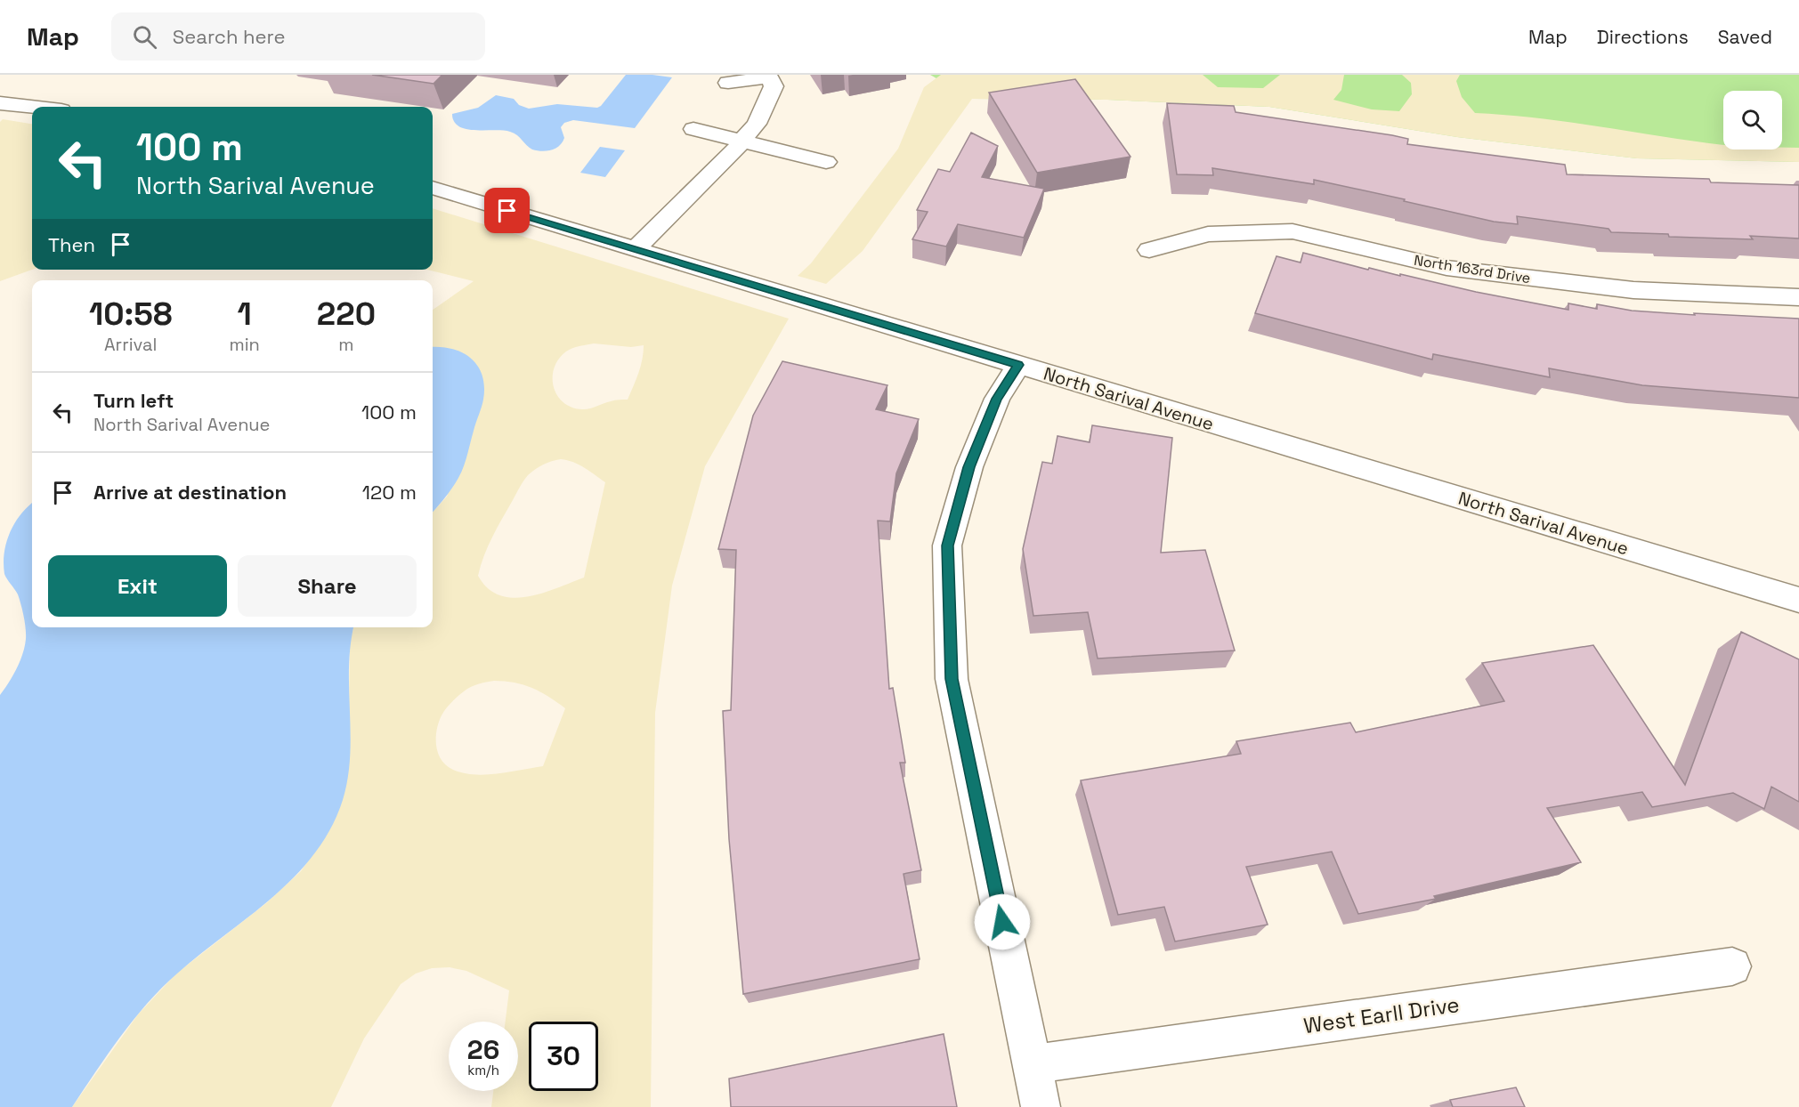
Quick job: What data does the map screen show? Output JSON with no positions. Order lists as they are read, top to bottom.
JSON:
{
  "streets": {
    "street": ["North 163rd Drive", "North Sarival Avenue", "West Earll Drive"]
  },
  "page": {
    "header": "Map",
    "search": "Search here",
    "nav": ["Map", "Directions", "Saved"],
    "turn": ["100 m", "North Sarival Avenue"],
    "then": "Then",
    "eta": [
      "10:58",
      "Arrival",
      "1",
      "min",
      "220",
      "m"
    ],
    "list": [
      {
        "name": "Turn left",
        "note": "North Sarival Avenue",
        "value": "100 m"
      },
      {
        "name": "Arrive at destination",
        "value": "120 m"
      }
    ],
    "buttons": ["Exit", "Share"],
    "speed": "26 km/h",
    "limit": "30"
  }
}
